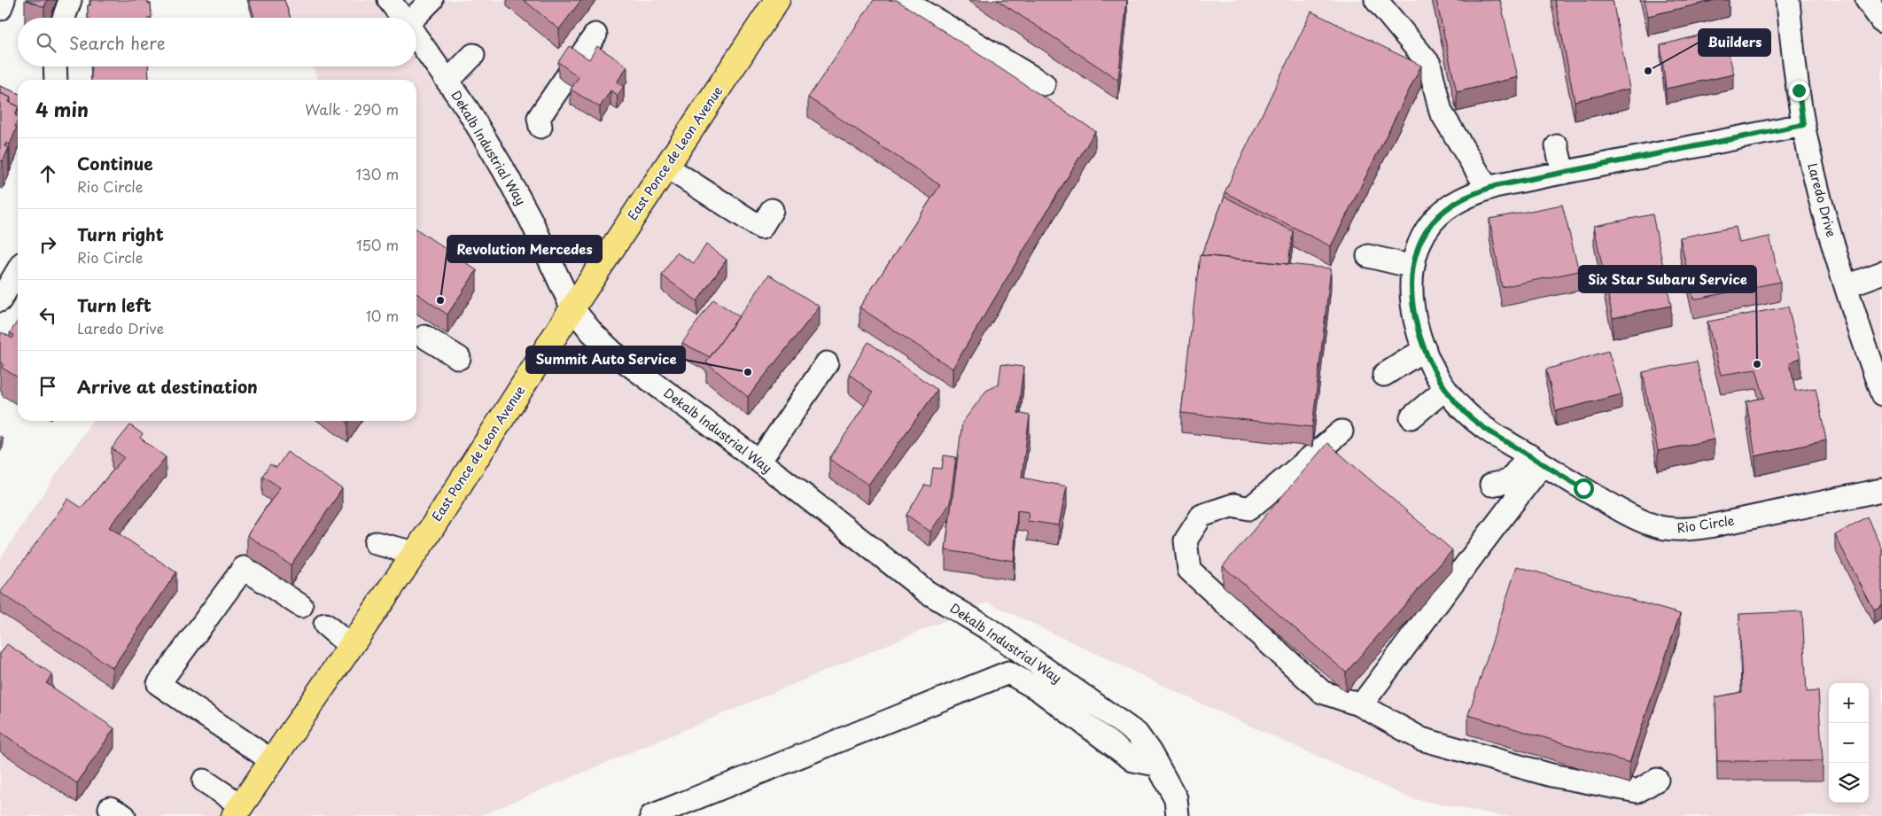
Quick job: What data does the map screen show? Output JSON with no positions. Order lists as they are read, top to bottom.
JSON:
{
  "streets": {
    "main road": ["East Ponce de Leon Avenue"],
    "street": ["Dekalb Industrial Way", "Laredo Drive", "Rio Circle"]
  },
  "crossings": [
    ["Dekalb Industrial Way", "East Ponce de Leon Avenue"],
    ["Laredo Drive", "Rio Circle"]
  ],
  "places": [
    "Builders",
    "Revolution Mercedes",
    "Six Star Subaru Service",
    "Summit Auto Service"
  ],
  "page": {
    "search": "Search here",
    "heading": ["4 min", "Walk · 290 m"],
    "list": [
      ["Continue", "Rio Circle", "130 m"],
      ["Turn right", "Rio Circle", "150 m"],
      ["Turn left", "Laredo Drive", "10 m"],
      "Arrive at destination"
    ],
    "map_buttons": ["+", "−"]
  }
}
